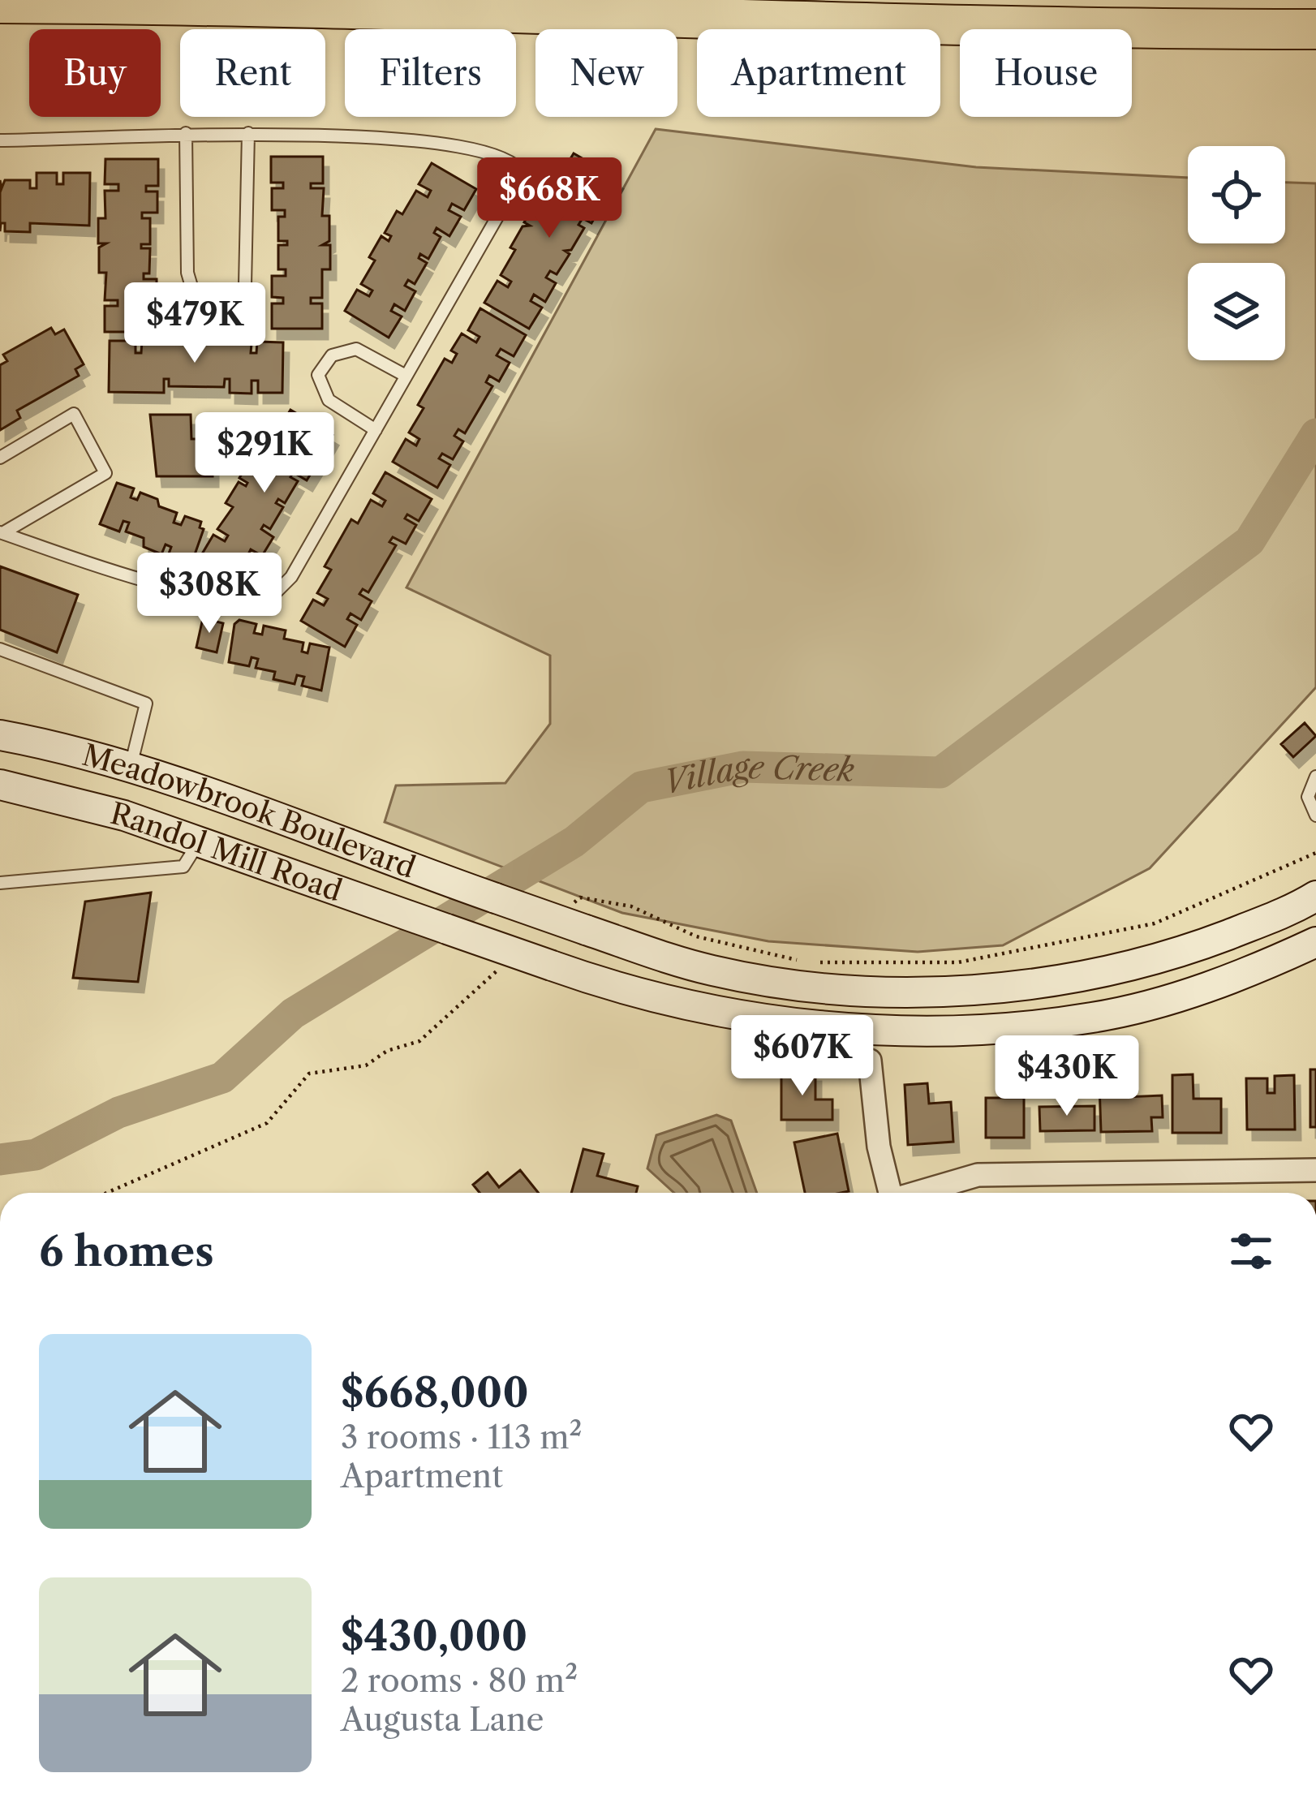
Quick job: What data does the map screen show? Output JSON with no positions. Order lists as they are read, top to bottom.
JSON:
{
  "streets": {
    "main road": ["Meadowbrook Boulevard", "Randol Mill Road"]
  },
  "water": ["Village Creek"],
  "page": {
    "chip": [
      "Buy",
      "Rent",
      "Filters",
      "New",
      "Apartment",
      "House"
    ],
    "price": [
      "$668K",
      "$479K",
      "$291K",
      "$308K",
      "$607K",
      "$430K"
    ],
    "heading": "6 homes",
    "list": [
      {
        "name": "$668,000",
        "note": "3 rooms · 113 m² · Apartment"
      },
      {
        "name": "$430,000",
        "note": "2 rooms · 80 m² · Augusta Lane"
      }
    ]
  }
}
